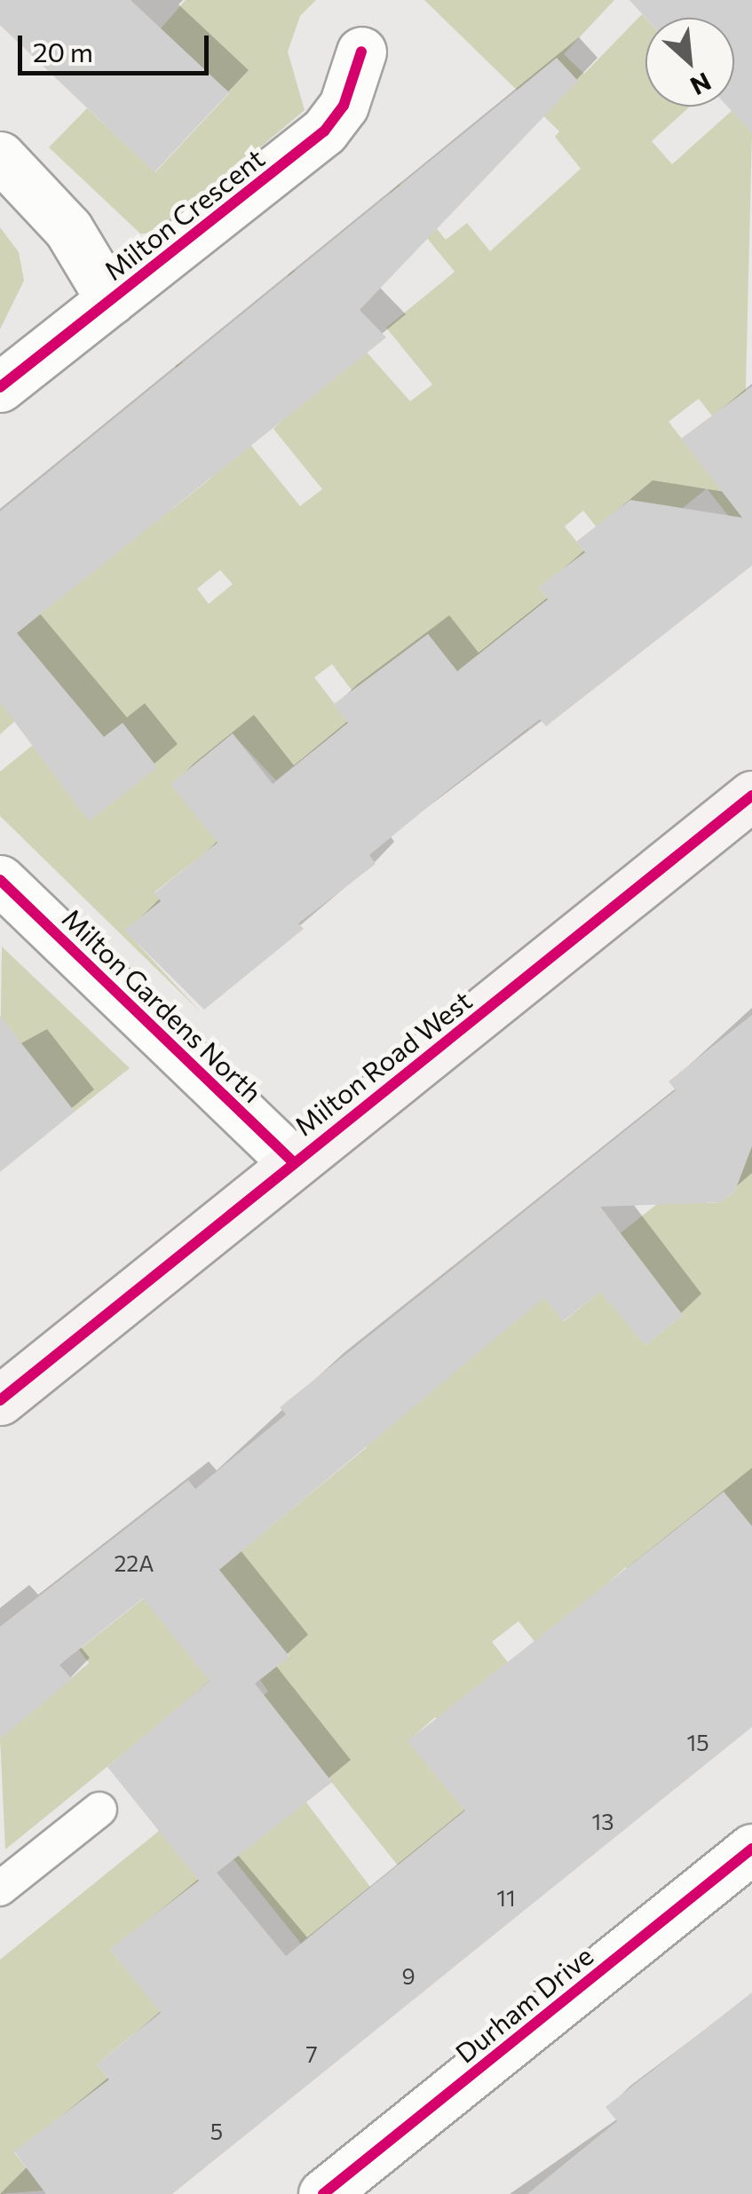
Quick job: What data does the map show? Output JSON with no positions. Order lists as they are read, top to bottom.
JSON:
{
  "streets": {
    "main road": ["Milton Road West"],
    "street": ["Milton Crescent", "Milton Gardens North", "Durham Drive"]
  },
  "crossings": [
    ["Milton Gardens North", "Milton Road West"]
  ],
  "house_numbers": [
    "22A",
    "15",
    "13",
    "11",
    "9",
    "7",
    "5"
  ],
  "scale_bar": "20 m",
  "north": "bottom right"
}
